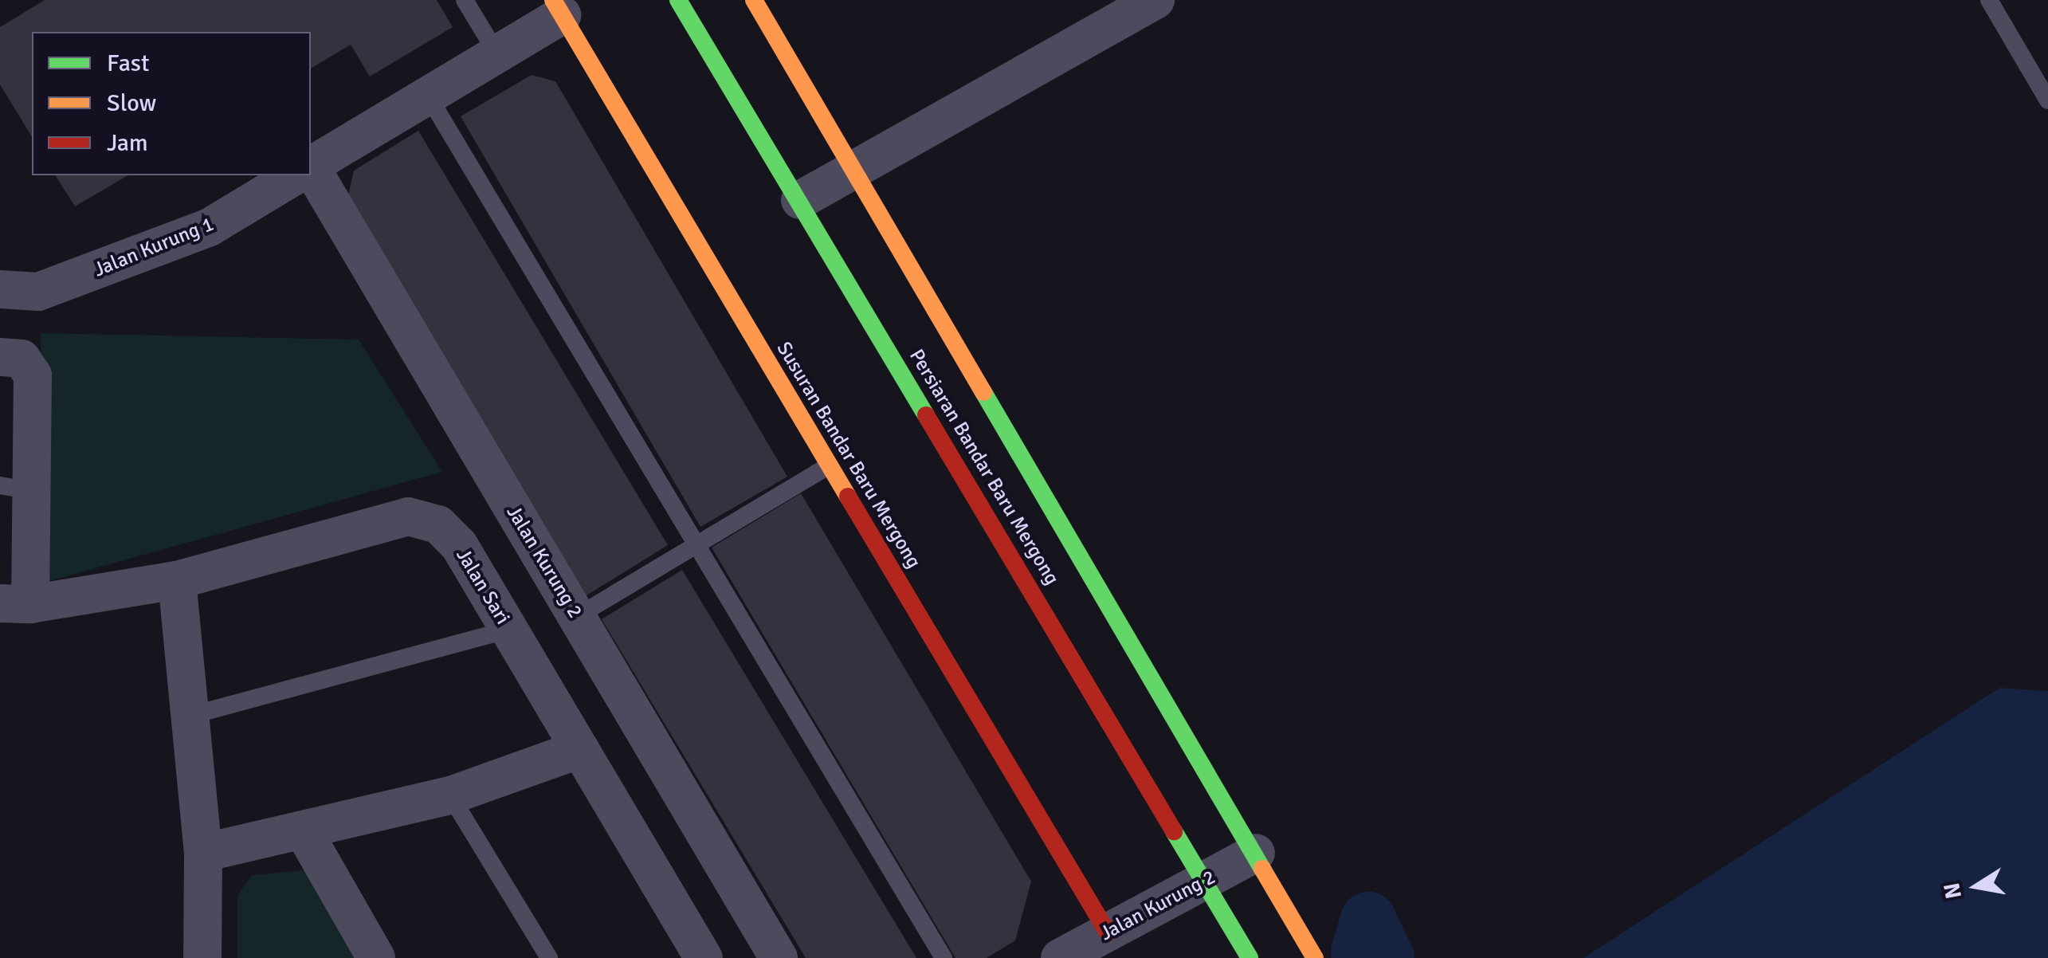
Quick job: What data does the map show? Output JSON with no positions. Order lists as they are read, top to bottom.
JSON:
{
  "streets": {
    "street": [
      "Jalan Kurung 1",
      "Susuran Bandar Baru Mergong",
      "Persiaran Bandar Baru Mergong",
      "Jalan Kurung 2",
      "Jalan Sari"
    ]
  },
  "crossings": [
    ["Jalan Kurung 1", "Susuran Bandar Baru Mergong"],
    ["Susuran Bandar Baru Mergong", "Jalan Kurung 2"],
    ["Persiaran Bandar Baru Mergong", "Jalan Kurung 2"]
  ],
  "legend": ["Fast", "Slow", "Jam"],
  "north": "left"
}
